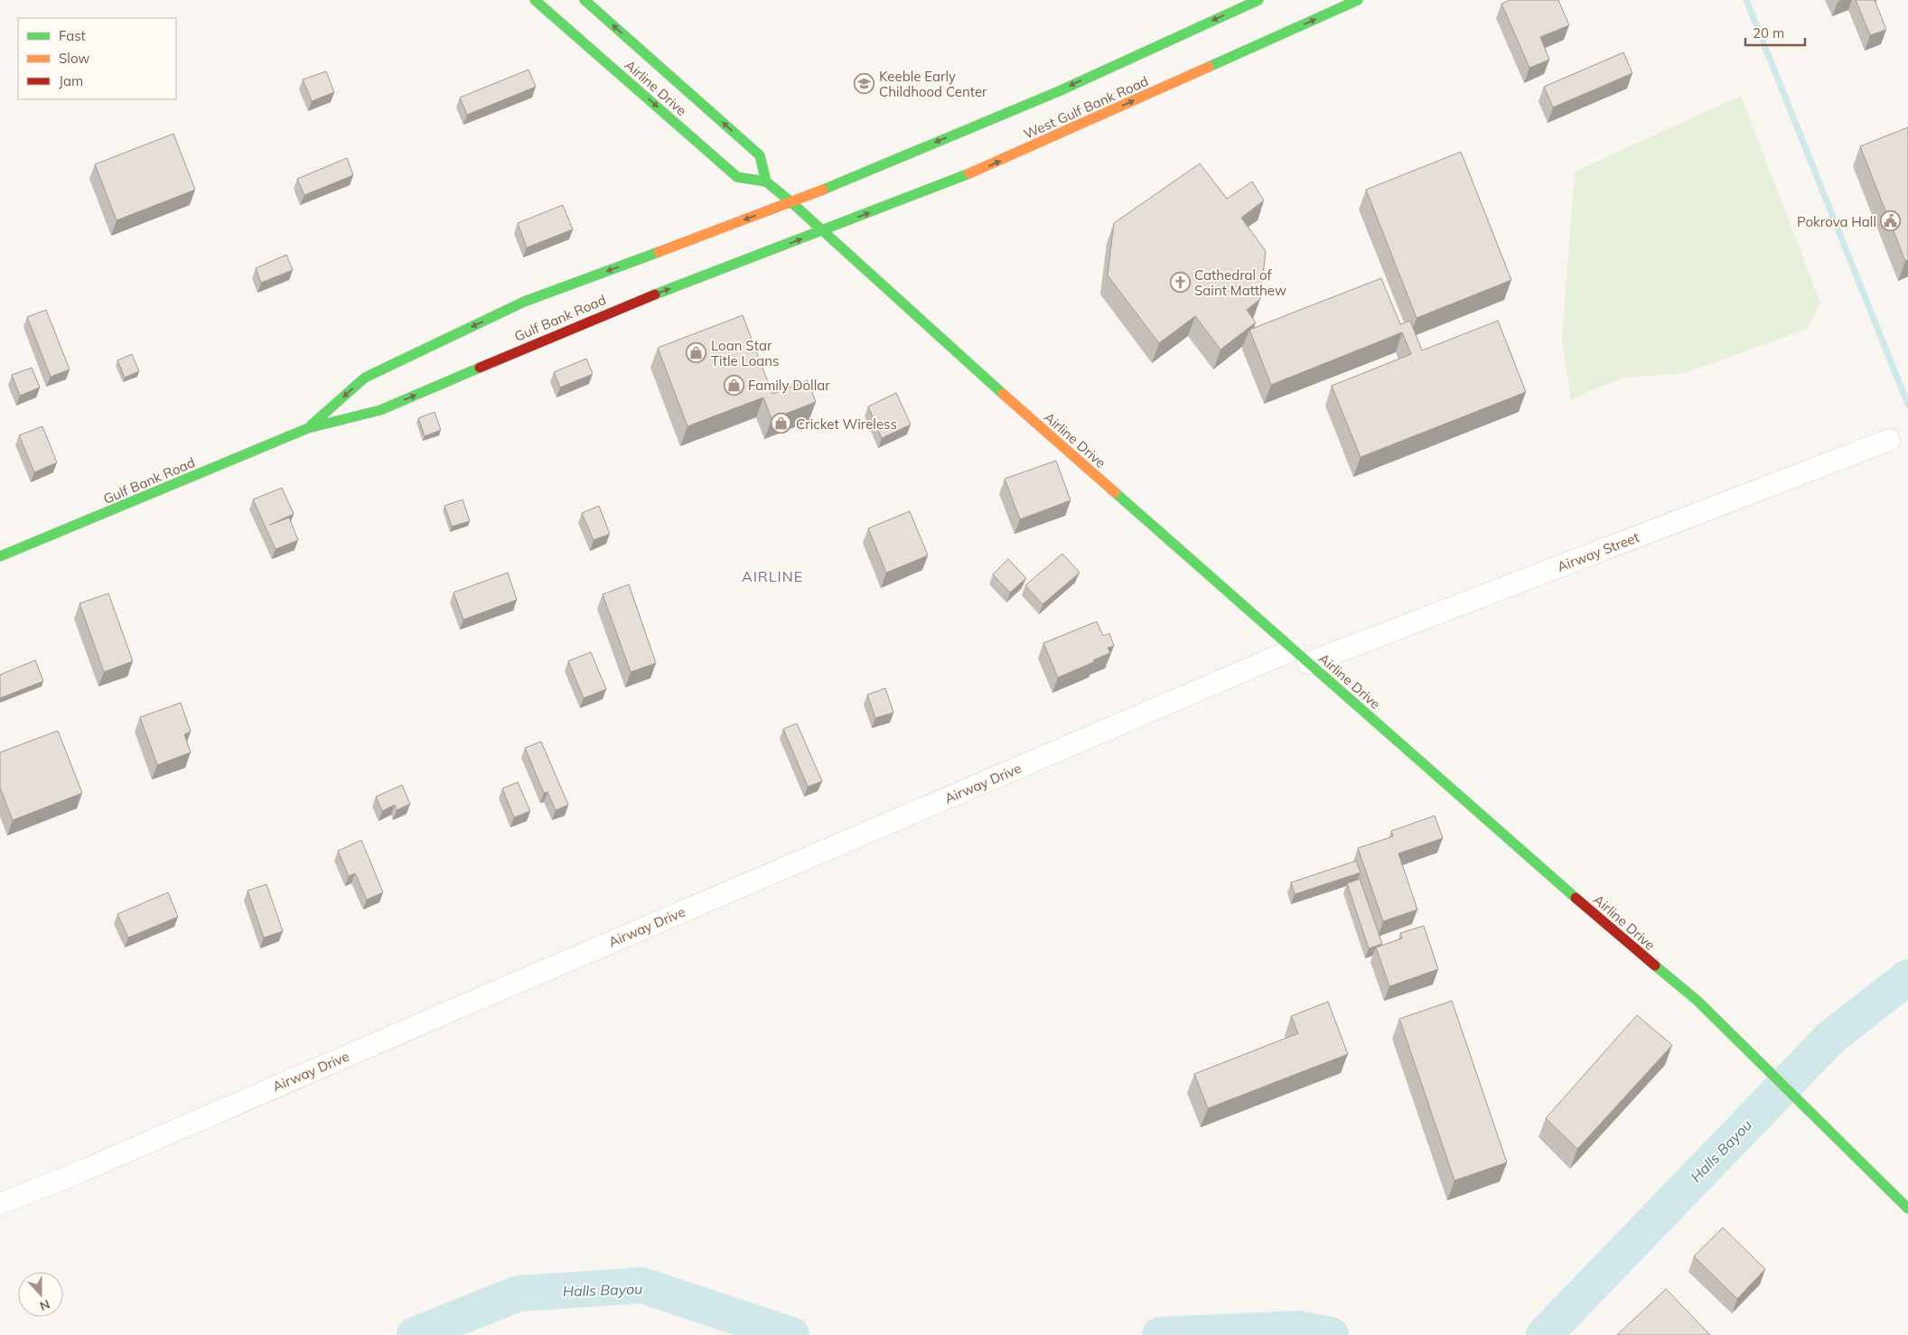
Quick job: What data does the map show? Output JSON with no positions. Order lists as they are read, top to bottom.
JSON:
{
  "streets": {
    "main road": ["Airline Drive", "West Gulf Bank Road", "Gulf Bank Road"],
    "street": ["Airway Street", "Airway Drive"]
  },
  "crossings": [
    ["Airline Drive", "West Gulf Bank Road"],
    ["Airline Drive", "Gulf Bank Road"],
    ["Airline Drive", "Airway Street"],
    ["Airline Drive", "Airway Drive"],
    ["West Gulf Bank Road", "Gulf Bank Road"],
    ["Airway Street", "Airway Drive"]
  ],
  "districts": ["AIRLINE"],
  "water": ["Halls Bayou"],
  "places": {
    "school or university": ["Keeble Early Childhood Center"],
    "public building": ["Pokrova Hall"],
    "church": ["Cathedral of Saint Matthew"],
    "shop": ["Loan Star Title Loans", "Family Dollar", "Cricket Wireless"]
  },
  "legend": ["Fast", "Slow", "Jam"],
  "scale_bar": "20 m",
  "north": "bottom"
}
